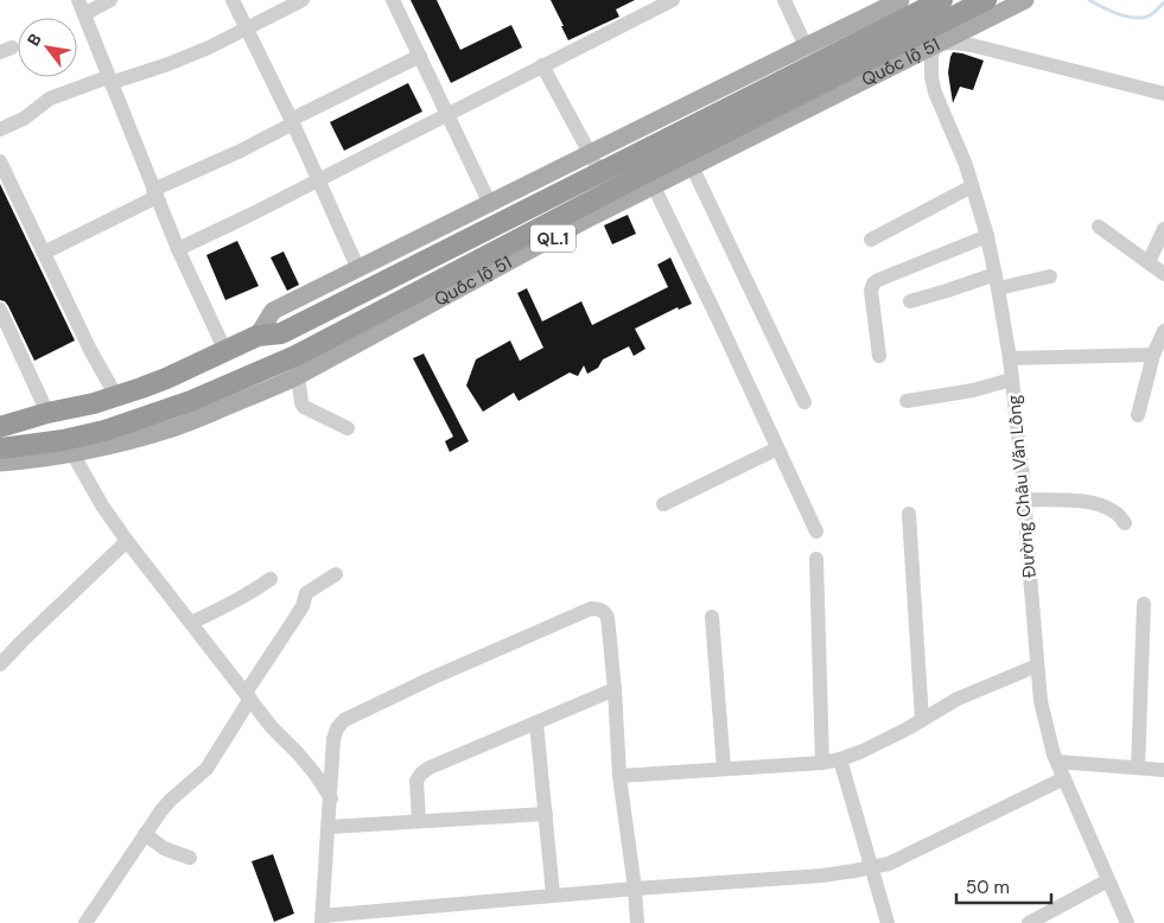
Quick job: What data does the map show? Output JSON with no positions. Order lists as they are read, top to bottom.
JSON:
{
  "streets": {
    "highway": ["Quốc lộ 51", "QL.1"],
    "street": ["Đường Châu Văn Lồng"]
  },
  "crossings": [
    ["Quốc lộ 51", "Đường Châu Văn Lồng"]
  ],
  "scale_bar": "50 m",
  "north": "top left"
}
